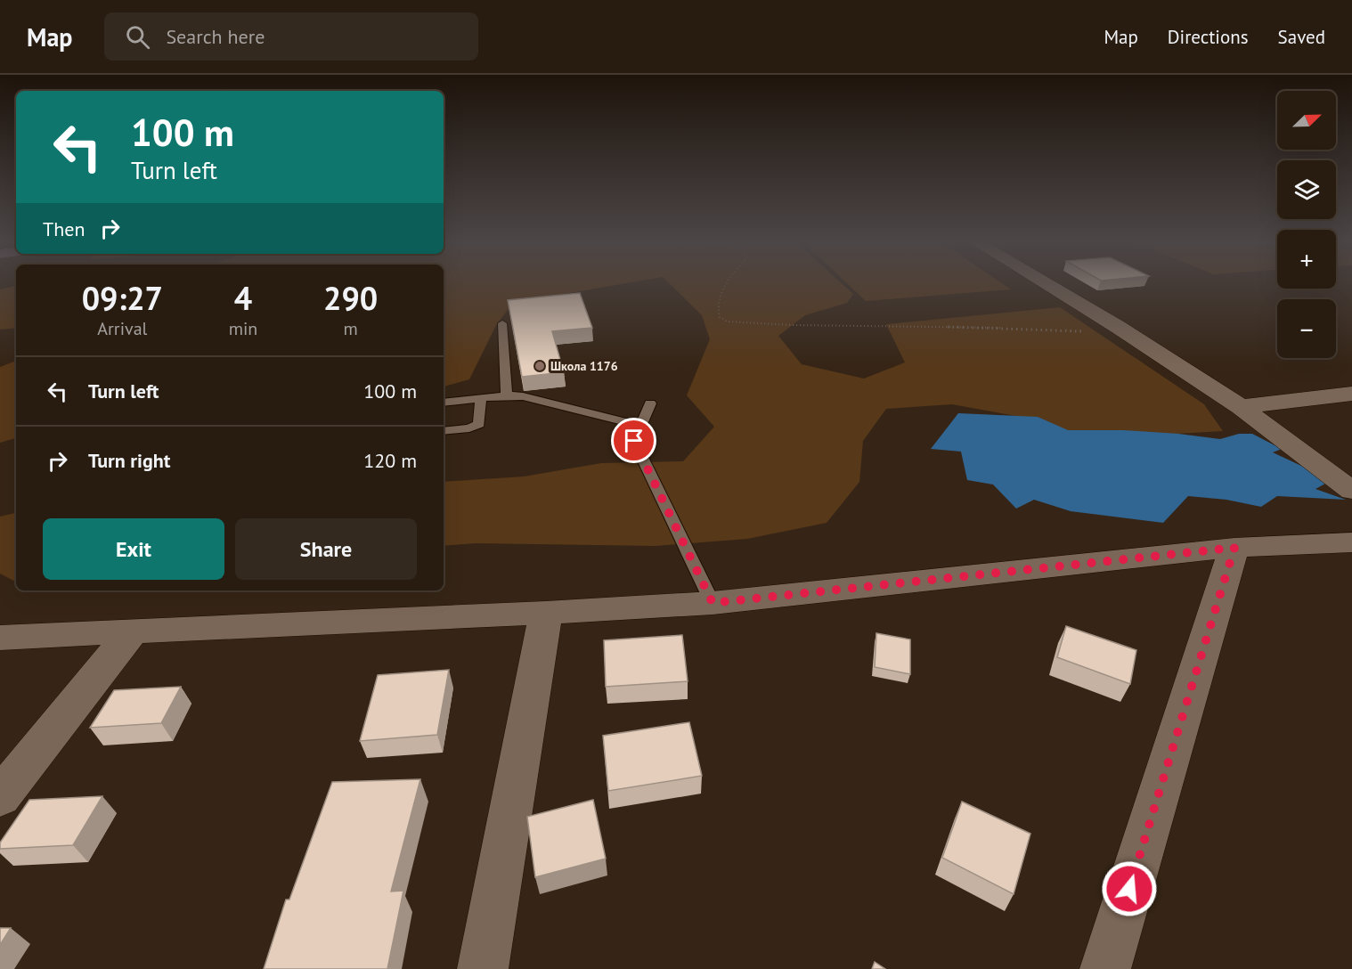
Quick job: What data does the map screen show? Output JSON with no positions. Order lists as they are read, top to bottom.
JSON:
{
  "places": ["Школа 1176"],
  "north": "top right",
  "page": {
    "header": "Map",
    "search": "Search here",
    "nav": ["Map", "Directions", "Saved"],
    "map_buttons": ["+", "−"],
    "turn": ["100 m", "Turn left"],
    "then": "Then",
    "eta": [
      "09:27",
      "Arrival",
      "4",
      "min",
      "290",
      "m"
    ],
    "list": [
      {
        "name": "Turn left",
        "value": "100 m"
      },
      {
        "name": "Turn right",
        "value": "120 m"
      }
    ],
    "buttons": ["Exit", "Share"]
  }
}
